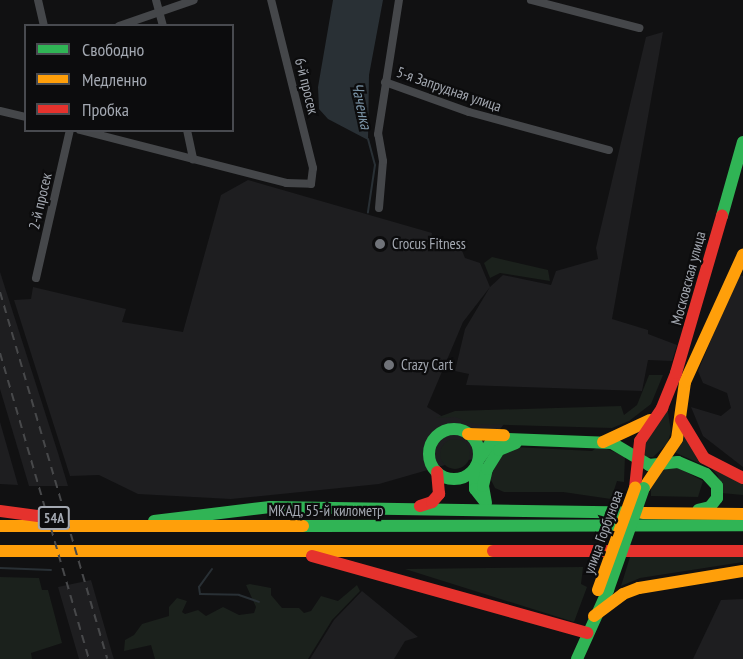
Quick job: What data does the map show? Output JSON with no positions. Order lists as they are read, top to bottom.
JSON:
{
  "streets": {
    "main road": [
      "Московская улица",
      "МКАД, 55-й километр",
      "54А",
      "улица Горбунова"
    ],
    "street": ["6-й просек", "5-я Запрудная улица", "2-й просек"]
  },
  "crossings": [
    ["Московская улица", "улица Горбунова"],
    ["МКАД, 55-й километр", "54А"]
  ],
  "water": ["Чаченка"],
  "places": ["Crocus Fitness", "Crazy Cart"],
  "legend": ["Свободно", "Медленно", "Пробка"]
}
